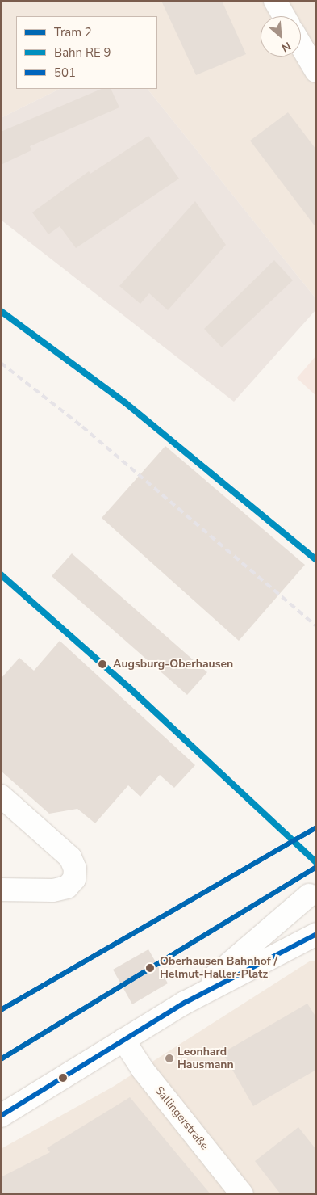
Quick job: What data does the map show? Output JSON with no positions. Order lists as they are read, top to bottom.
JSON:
{
  "streets": {
    "street": ["Sallingerstraße"]
  },
  "places": ["Augsburg-Oberhausen", "Oberhausen Bahnhof / Helmut-Haller-Platz", "Leonhard Hausmann"],
  "lines": ["tram line 2", "transit line 501"],
  "legend": ["Tram 2", "Bahn RE 9", "501"],
  "north": "bottom right"
}
